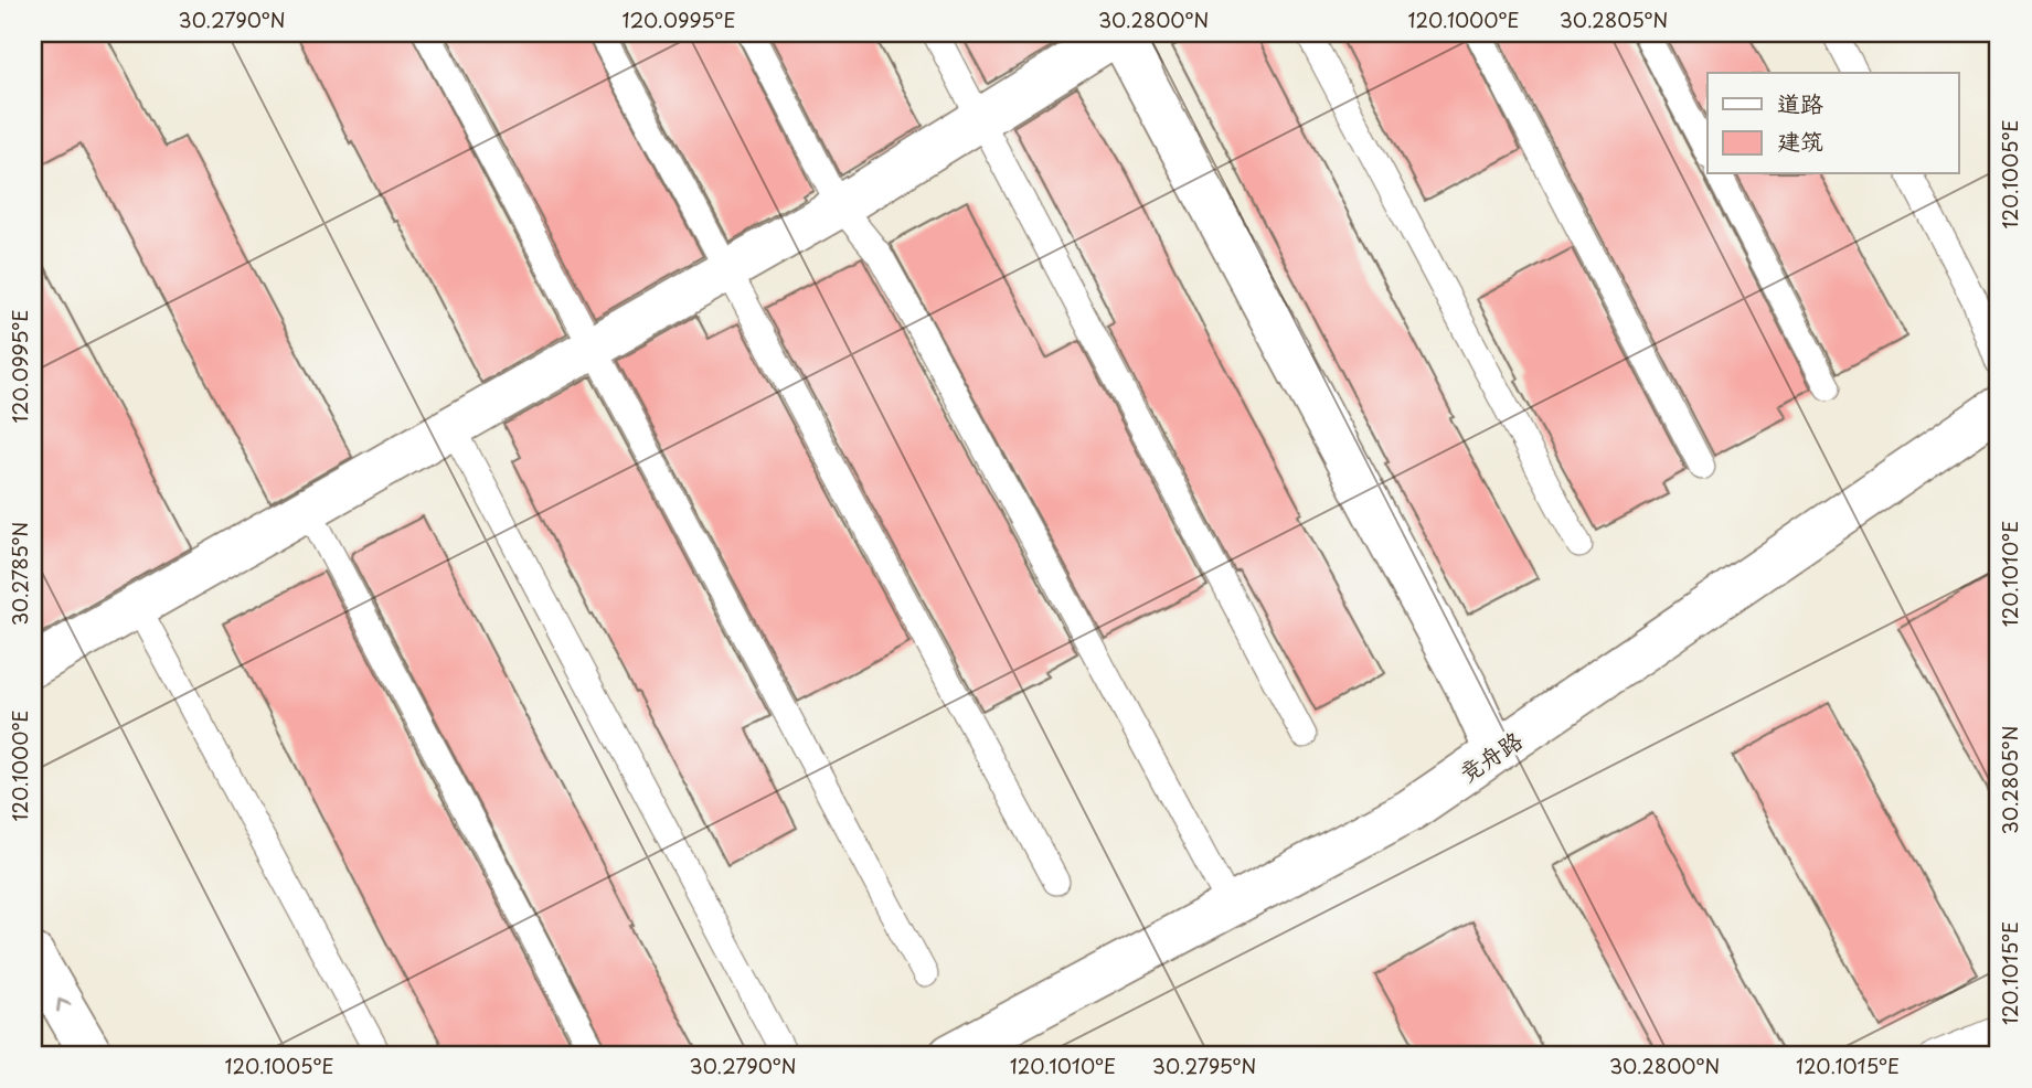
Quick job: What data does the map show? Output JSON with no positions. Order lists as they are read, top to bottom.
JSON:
{
  "streets": {
    "street": ["竞舟路"]
  },
  "legend": ["道路", "建筑"],
  "coordinates": [
    "30.2790°N",
    "120.0995°E",
    "30.2800°N",
    "120.1000°E",
    "30.2805°N",
    "120.1005°E",
    "120.1010°E",
    "30.2785°N",
    "120.1015°E",
    "30.2795°N"
  ]
}
